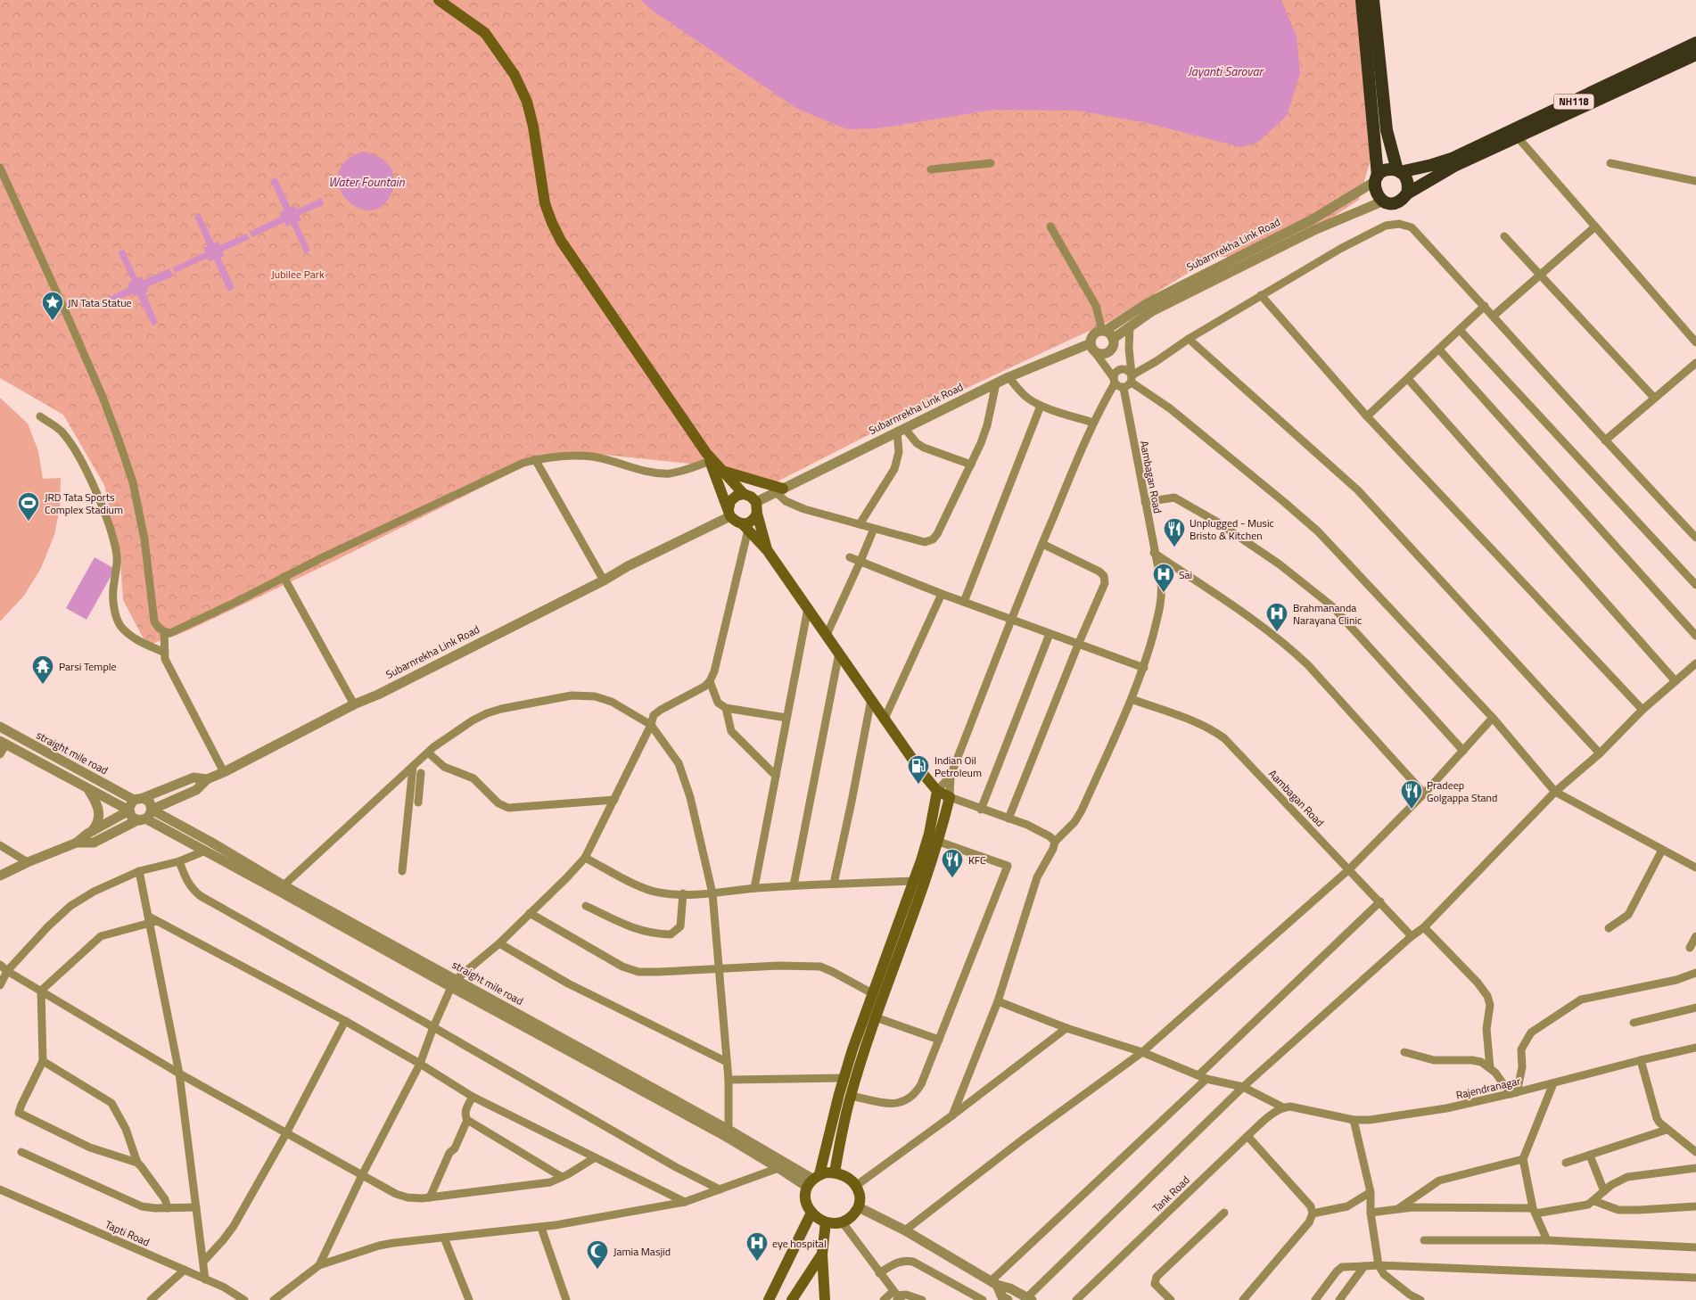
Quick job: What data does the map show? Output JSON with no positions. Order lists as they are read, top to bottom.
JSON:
{
  "streets": {
    "highway": ["NH118"],
    "street": [
      "Subarnrekha Link Road",
      "Aambagan Road",
      "straight mile road",
      "Rajendranagar",
      "Tank Road",
      "Tapti Road"
    ]
  },
  "crossings": [
    ["NH118", "Subarnrekha Link Road"],
    ["Subarnrekha Link Road", "straight mile road"],
    ["Rajendranagar", "Tank Road"]
  ],
  "water": ["Jayanti Sarovar", "Water Fountain"],
  "parks": ["Jubilee Park"],
  "places": {
    "place": ["JN Tata Statue"],
    "sports": ["JRD Tata Sports Complex Stadium"],
    "restaurant": ["Unplugged - Music Bristo & Kitchen", "Pradeep Golgappa Stand", "KFC"],
    "hospital": ["Sai", "Brahmananda Narayana Clinic", "eye hospital"],
    "temple": ["Parsi Temple"],
    "fuel station": ["Indian Oil Petroleum"],
    "mosque": ["Jamia Masjid"]
  }
}
